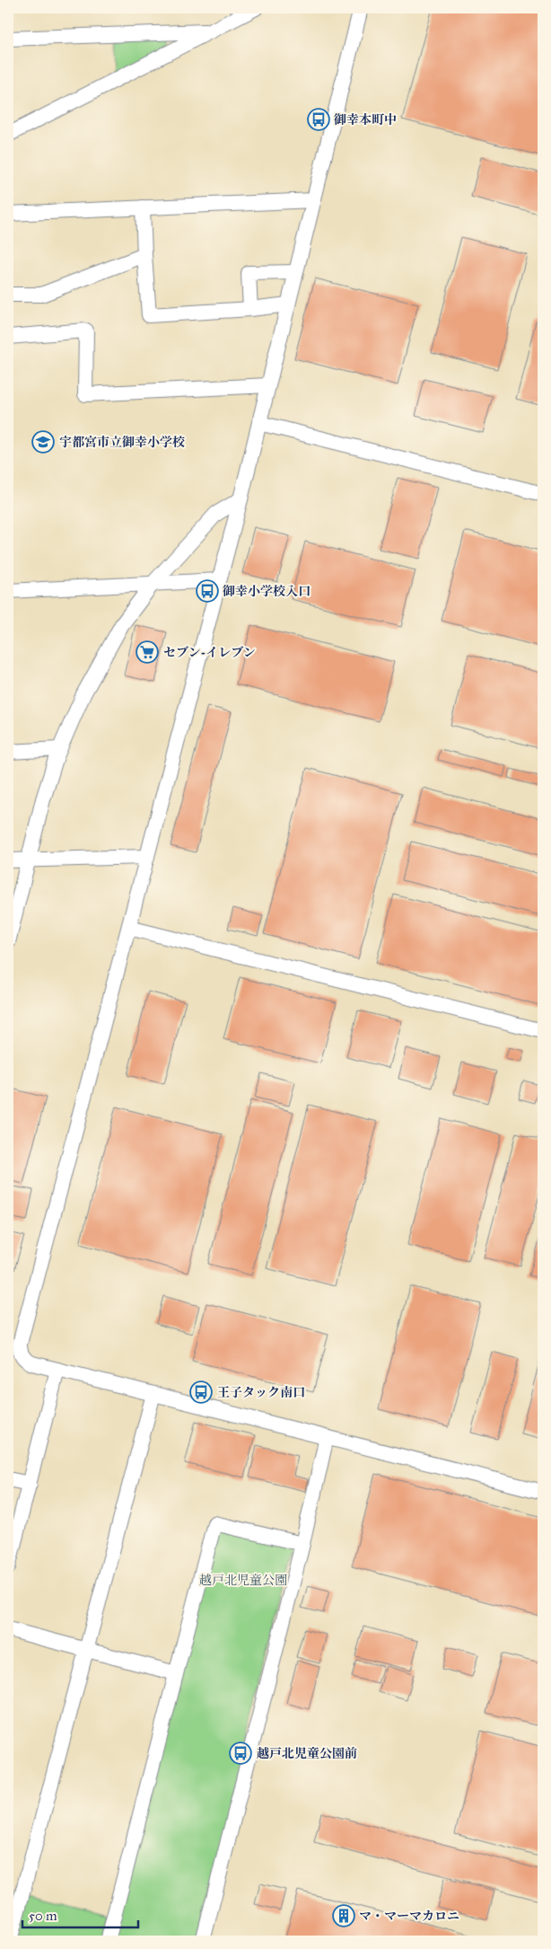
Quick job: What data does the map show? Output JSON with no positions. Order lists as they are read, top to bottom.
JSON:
{
  "parks": ["越戸北児童公園"],
  "places": {
    "bus stop": [
      "御幸本町中",
      "御幸小学校入口",
      "王子タック南口",
      "越戸北児童公園前"
    ],
    "school or university": ["宇都宮市立御幸小学校"],
    "supermarket": ["セブン-イレブン"],
    "building": ["マ・マーマカロニ"]
  },
  "scale_bar": "50 m"
}
